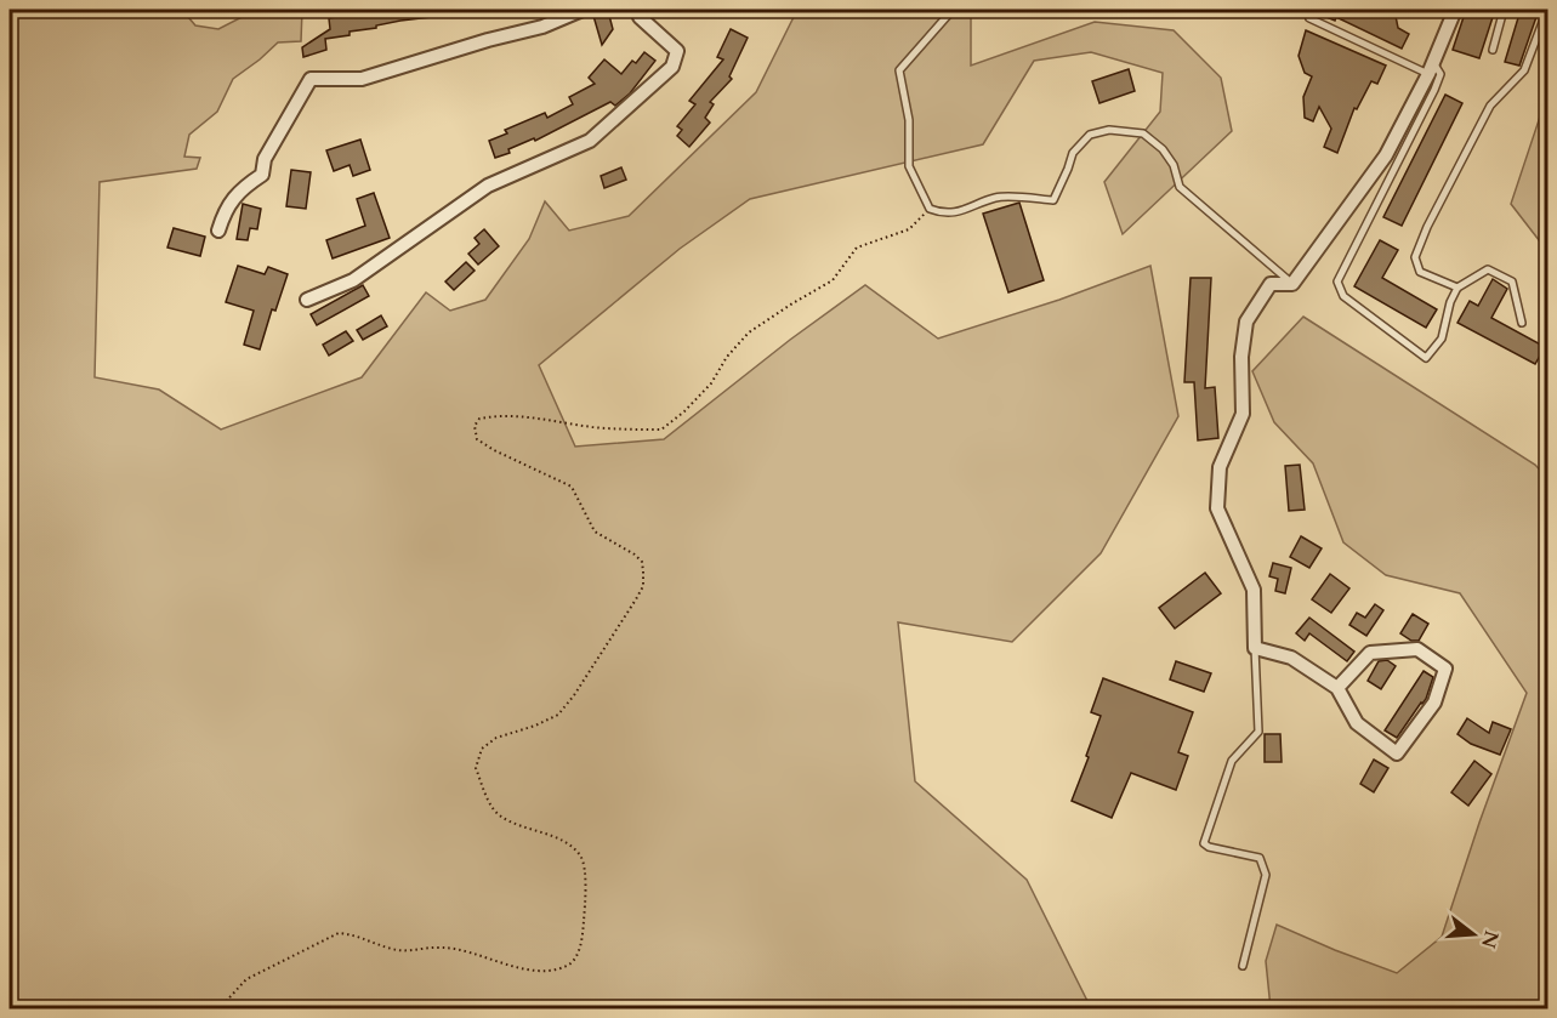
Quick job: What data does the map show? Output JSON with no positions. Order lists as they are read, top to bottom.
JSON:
{
  "north": "right"
}
